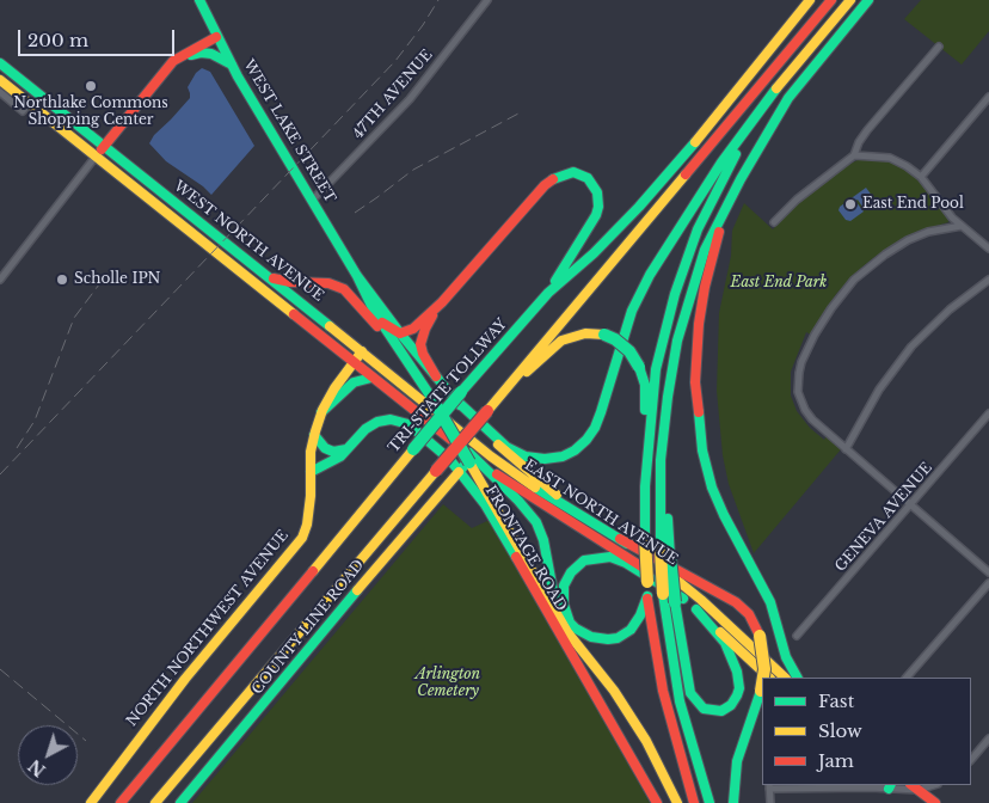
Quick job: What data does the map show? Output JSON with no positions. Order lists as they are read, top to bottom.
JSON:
{
  "streets": {
    "main road": [
      "WEST LAKE STREET",
      "WEST NORTH AVENUE",
      "TRI-STATE TOLLWAY",
      "EAST NORTH AVENUE",
      "FRONTAGE ROAD",
      "COUNTY LINE ROAD",
      "NORTH NORTHWEST AVENUE"
    ],
    "street": ["47TH AVENUE", "GENEVA AVENUE"]
  },
  "crossings": [
    ["47TH AVENUE", "WEST LAKE STREET"],
    ["WEST NORTH AVENUE", "EAST NORTH AVENUE"],
    ["WEST NORTH AVENUE", "NORTH NORTHWEST AVENUE"],
    ["FRONTAGE ROAD", "COUNTY LINE ROAD"],
    ["FRONTAGE ROAD", "NORTH NORTHWEST AVENUE"]
  ],
  "parks": ["East End Park", "Arlington Cemetery"],
  "places": ["Northlake Commons Shopping Center", "East End Pool", "Scholle IPN"],
  "legend": ["Fast", "Slow", "Jam"],
  "scale_bar": "200 m",
  "north": "bottom left"
}
